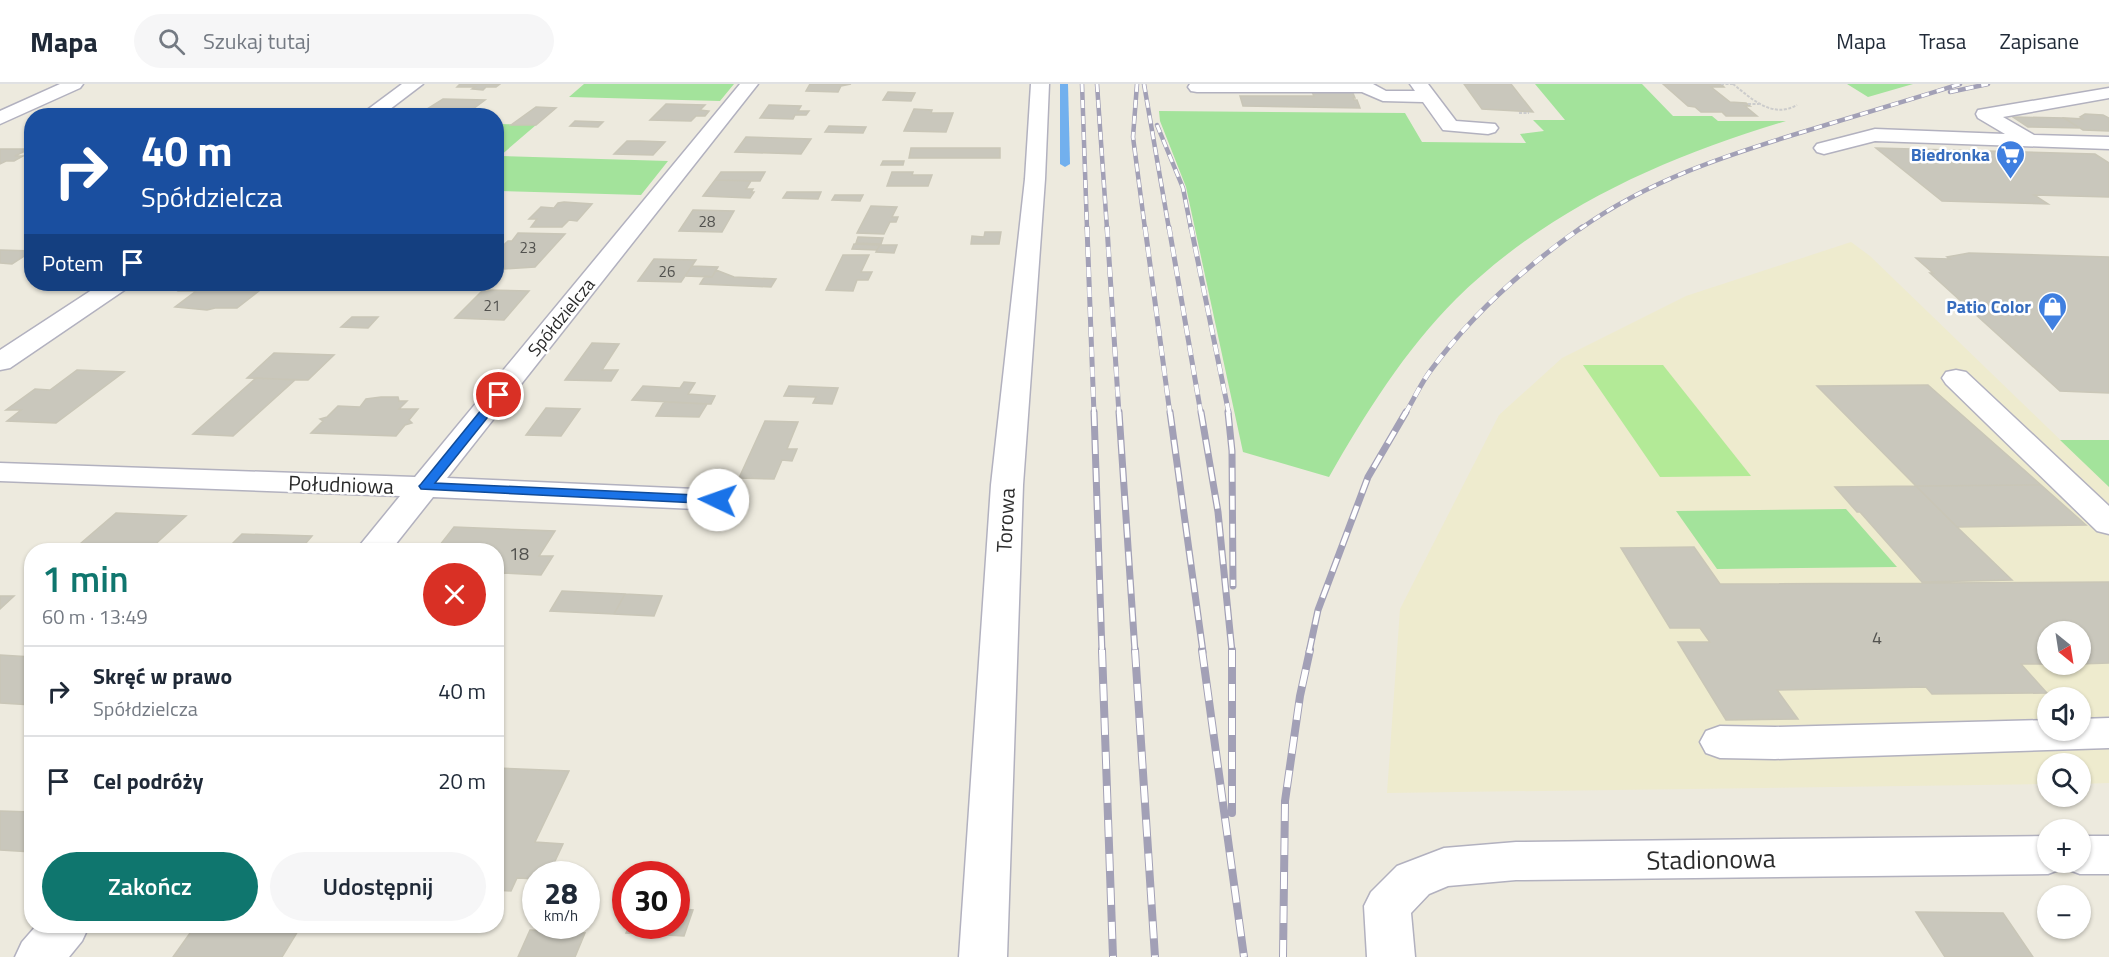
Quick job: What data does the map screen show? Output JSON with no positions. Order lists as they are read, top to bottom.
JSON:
{
  "streets": {
    "street": [
      "Spółdzielcza",
      "Południowa",
      "Torowa",
      "Stadionowa"
    ]
  },
  "crossings": [
    ["Spółdzielcza", "Południowa"]
  ],
  "places": {
    "supermarket": ["Biedronka"],
    "shop": ["Patio Color"]
  },
  "house_numbers": [
    "28",
    "23",
    "26",
    "21",
    "18",
    "4"
  ],
  "north": "bottom right",
  "page": {
    "header": "Mapa",
    "search": "Szukaj tutaj",
    "nav": ["Mapa", "Trasa", "Zapisane"],
    "turn": ["40 m", "Spółdzielcza"],
    "then": "Potem",
    "heading": ["1 min", "60 m · 13:49"],
    "map_buttons": ["+", "−"],
    "list": [
      {
        "name": "Skręć w prawo",
        "note": "Spółdzielcza",
        "value": "40 m"
      },
      {
        "name": "Cel podróży",
        "value": "20 m"
      }
    ],
    "buttons": ["Zakończ", "Udostępnij"],
    "speed": "28 km/h",
    "limit": "30"
  }
}
